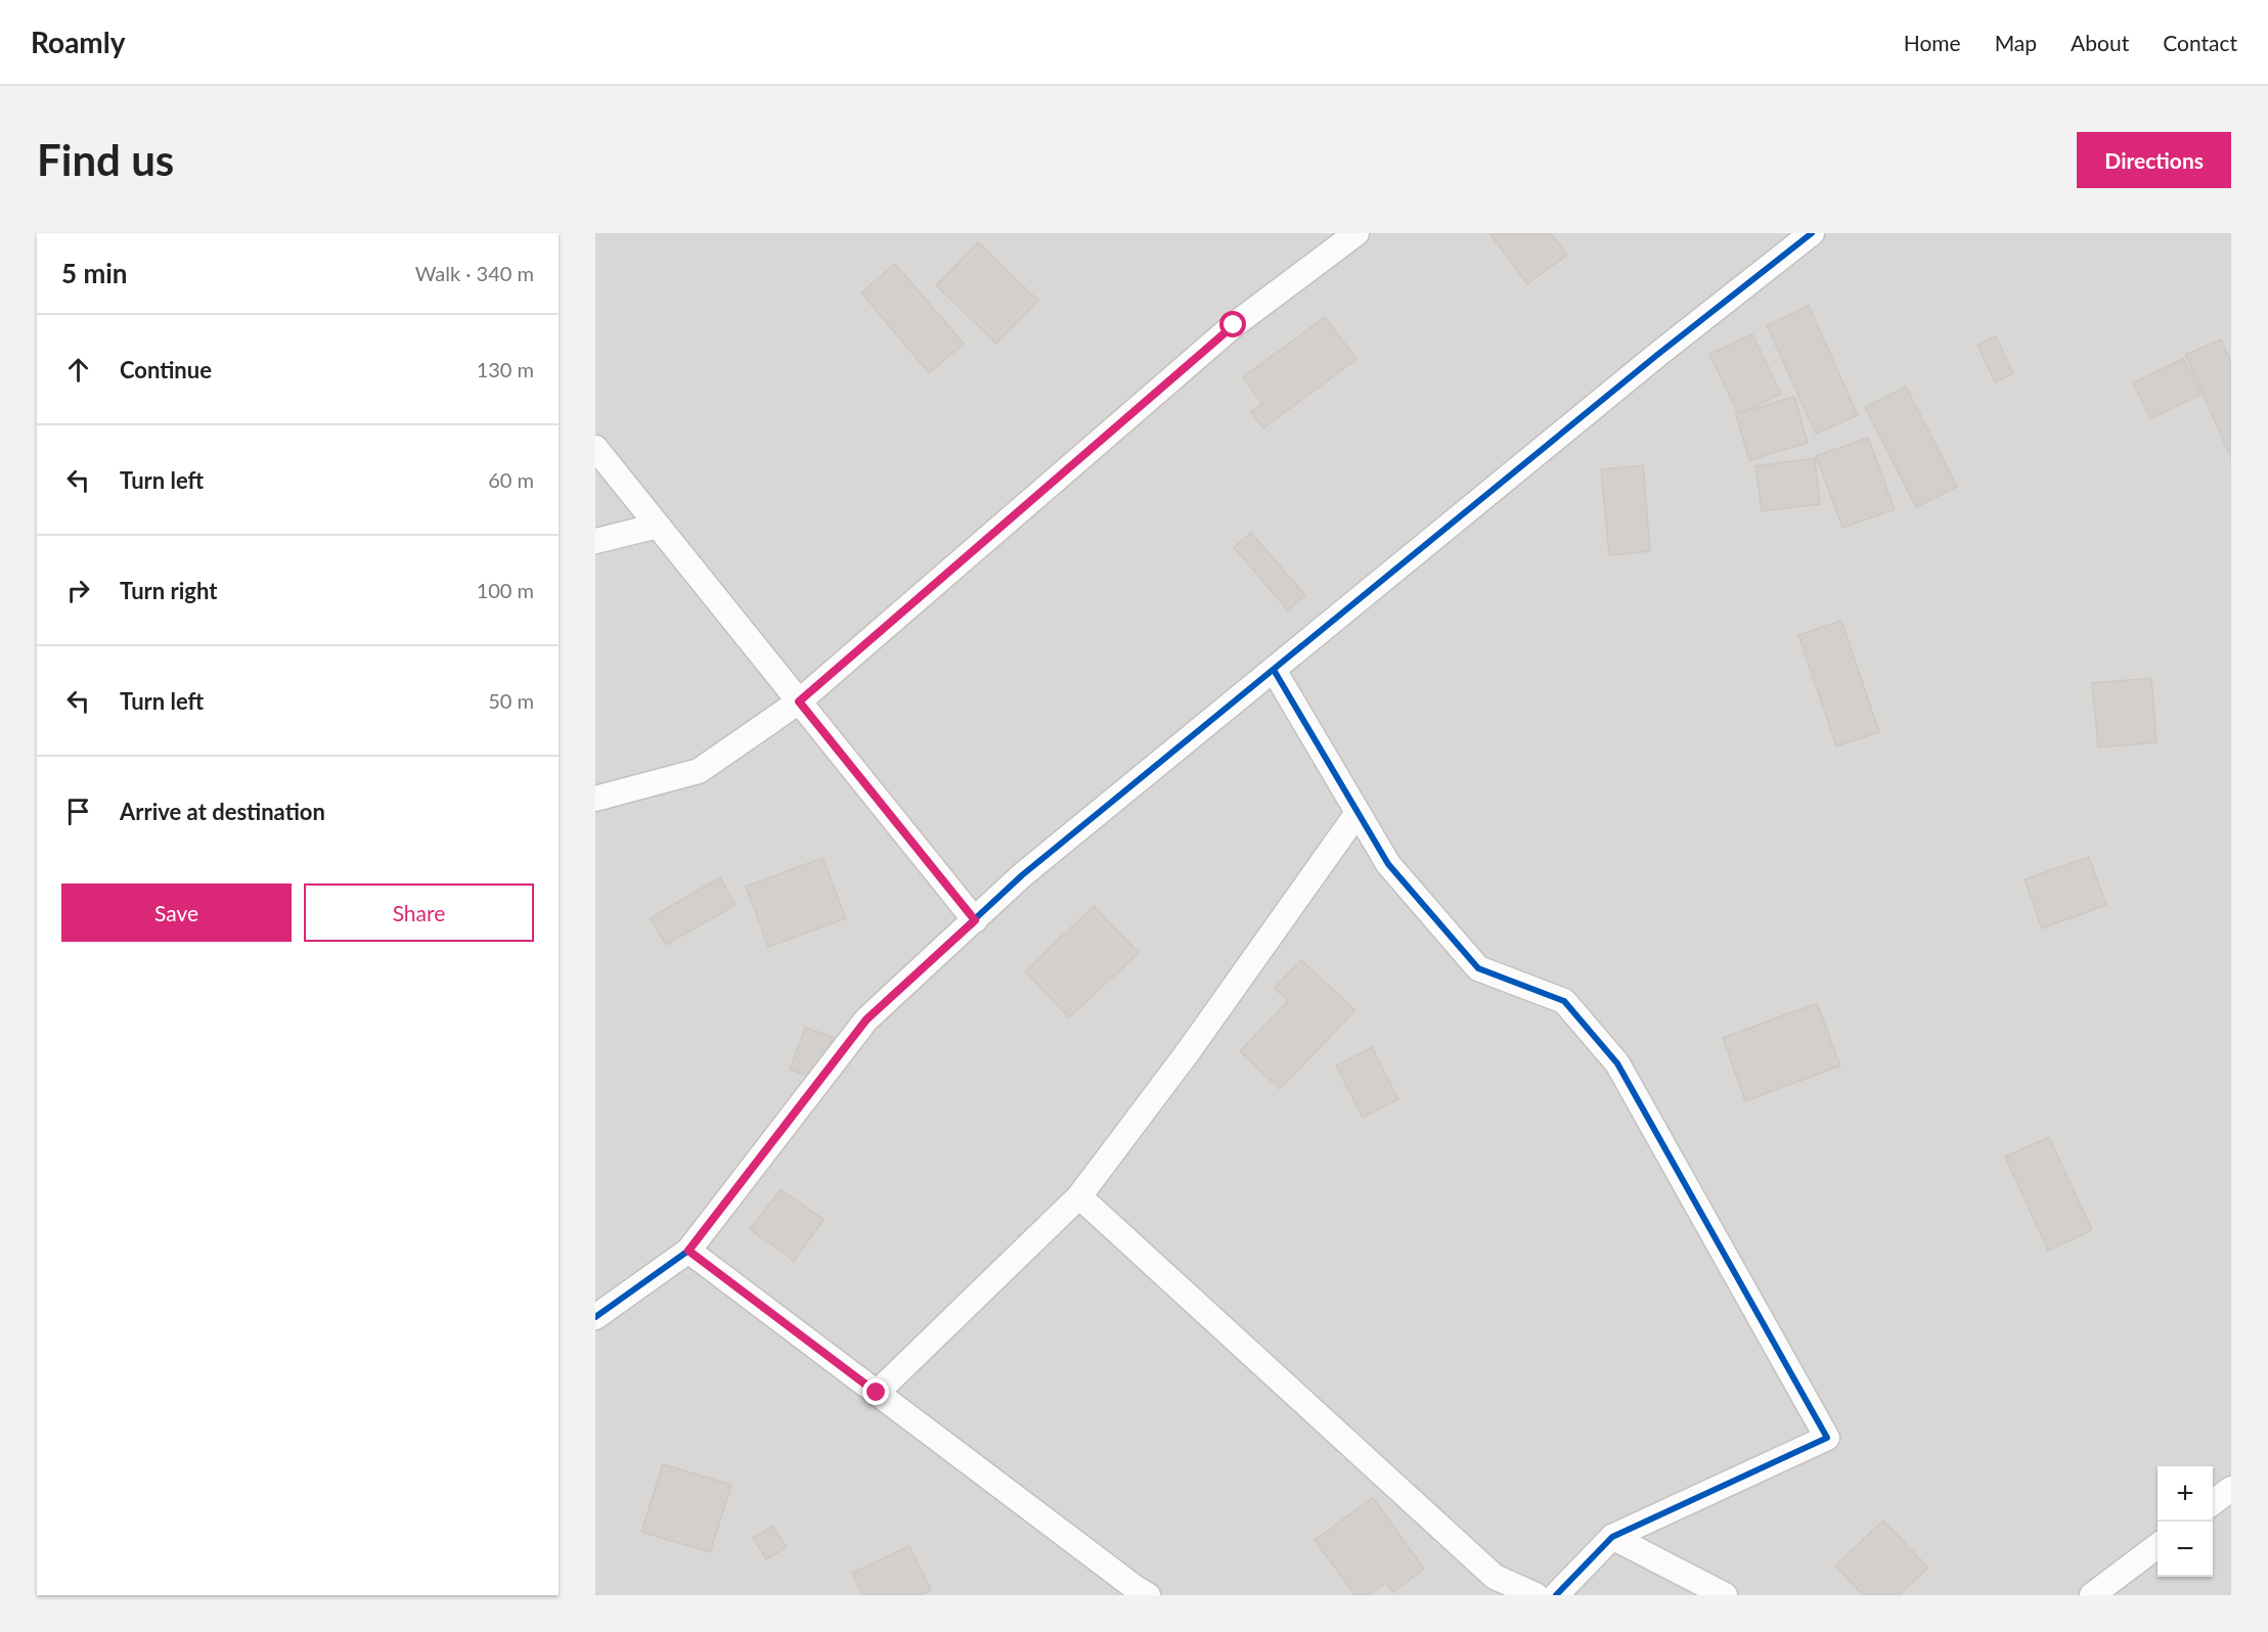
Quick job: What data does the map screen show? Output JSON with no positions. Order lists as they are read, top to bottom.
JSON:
{
  "page": {
    "header": "Roamly",
    "nav": [
      "Home",
      "Map",
      "About",
      "Contact"
    ],
    "buttons": [
      "Directions",
      ["Save", "Share"]
    ],
    "title": "Find us",
    "heading": ["5 min", "Walk · 340 m"],
    "list": [
      ["Continue", "130 m"],
      ["Turn left", "60 m"],
      ["Turn right", "100 m"],
      ["Turn left", "50 m"],
      "Arrive at destination"
    ],
    "map_buttons": ["+", "−"]
  }
}
